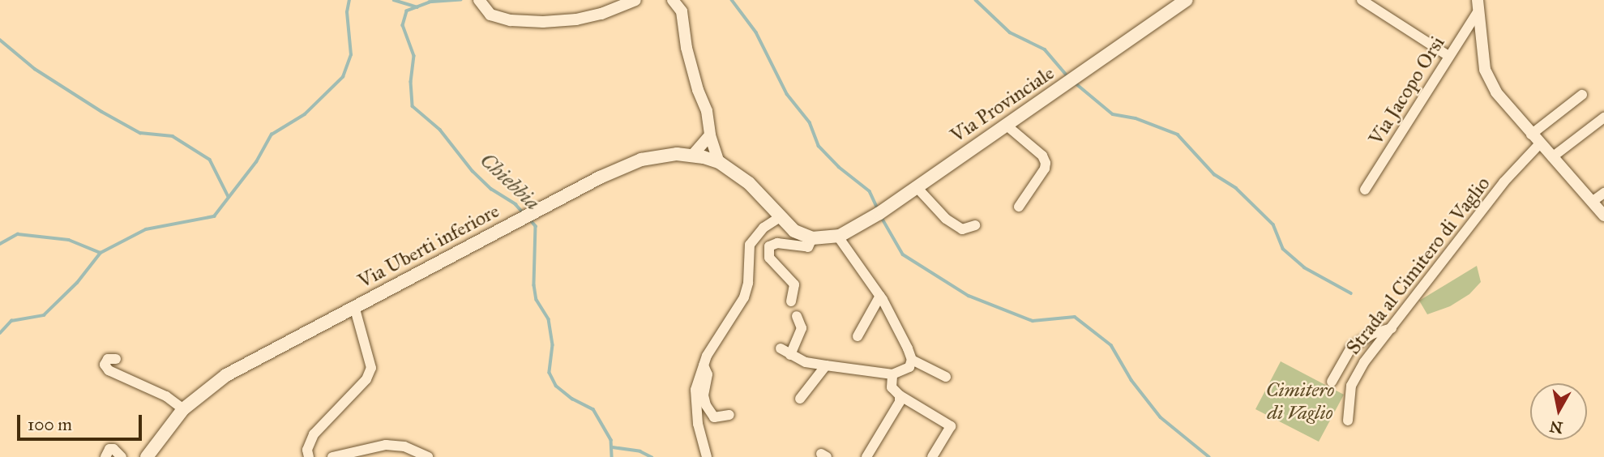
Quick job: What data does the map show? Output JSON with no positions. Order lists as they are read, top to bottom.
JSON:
{
  "streets": {
    "main road": ["Via Provinciale", "Via Uberti inferiore"],
    "street": ["Via Jacopo Orsi", "Strada al Cimitero di Vaglio"]
  },
  "water": ["Chiebbia"],
  "parks": ["Cimitero di Vaglio"],
  "scale_bar": "100 m",
  "north": "bottom"
}
